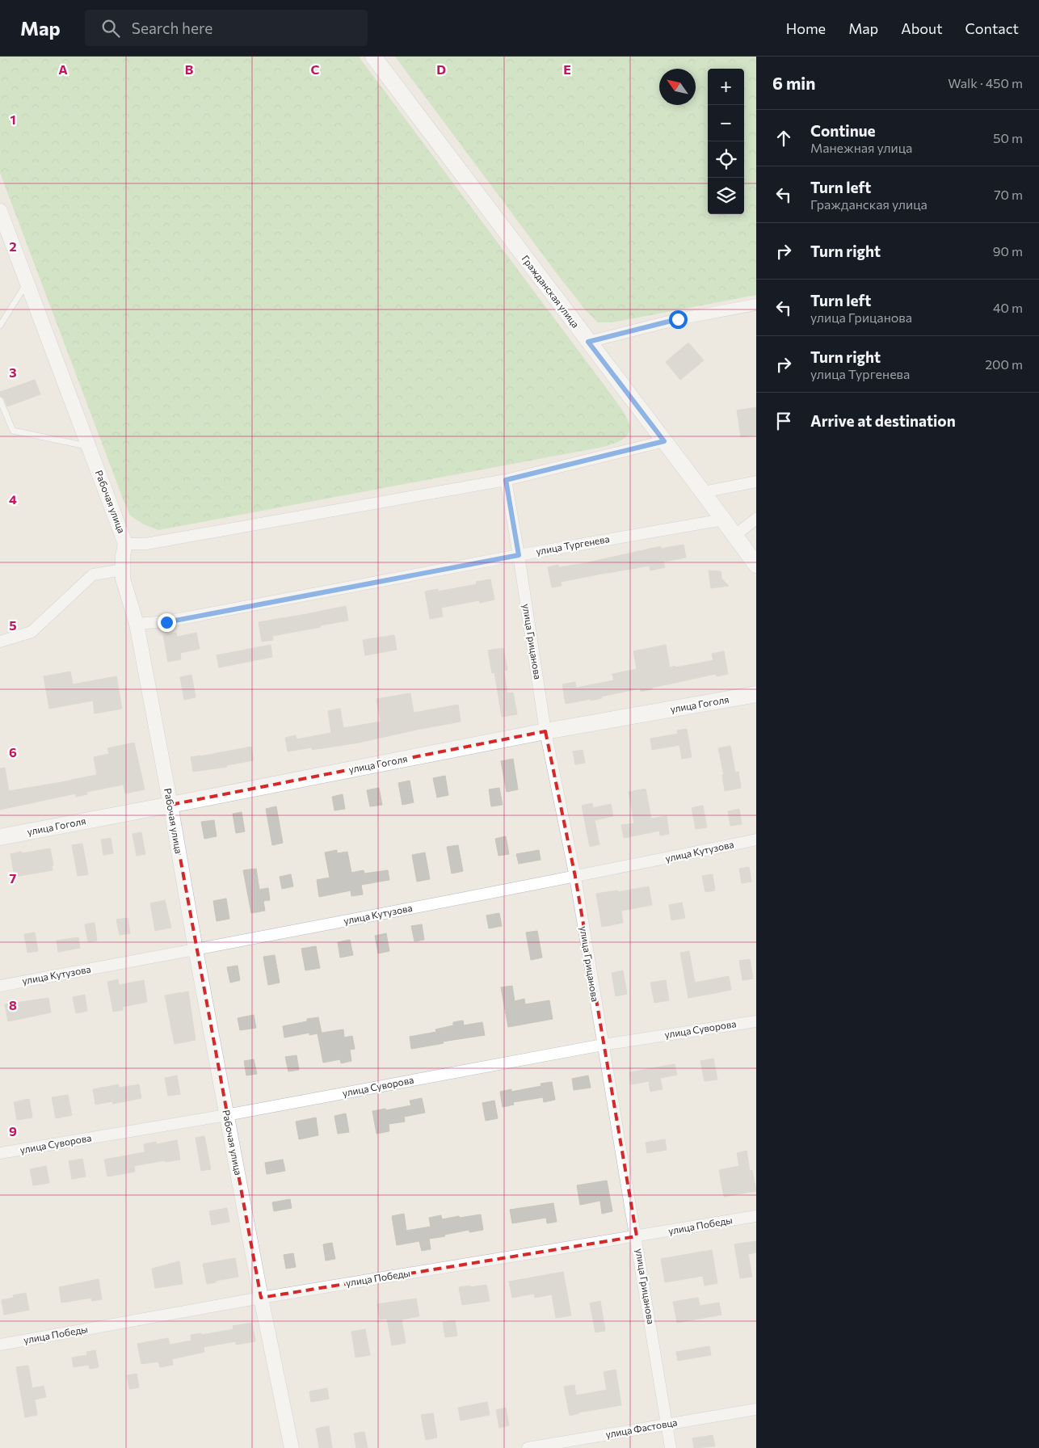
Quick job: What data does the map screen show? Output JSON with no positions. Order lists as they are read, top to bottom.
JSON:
{
  "streets": {
    "main road": ["Гражданская улица", "улица Гоголя"],
    "street": [
      "Рабочая улица",
      "улица Тургенева",
      "улица Грицанова",
      "улица Кутузова",
      "улица Суворова",
      "улица Победы",
      "улица Фастовца"
    ]
  },
  "crossings": [
    ["Гражданская улица", "улица Тургенева"],
    ["Рабочая улица", "улица Тургенева"],
    ["Рабочая улица", "улица Гоголя"],
    ["Рабочая улица", "улица Кутузова"],
    ["Рабочая улица", "улица Суворова"],
    ["Рабочая улица", "улица Победы"],
    ["улица Тургенева", "улица Грицанова"],
    ["улица Грицанова", "улица Гоголя"],
    ["улица Грицанова", "улица Кутузова"],
    ["улица Грицанова", "улица Суворова"],
    ["улица Грицанова", "улица Победы"],
    ["улица Грицанова", "улица Фастовца"]
  ],
  "north": "top left",
  "page": {
    "header": "Map",
    "search": "Search here",
    "nav": [
      "Home",
      "Map",
      "About",
      "Contact"
    ],
    "heading": ["6 min", "Walk · 450 m"],
    "map_buttons": ["+", "−"],
    "list": [
      ["Continue", "Манежная улица", "50 m"],
      ["Turn left", "Гражданская улица", "70 m"],
      ["Turn right", "90 m"],
      ["Turn left", "улица Грицанова", "40 m"],
      ["Turn right", "улица Тургенева", "200 m"],
      "Arrive at destination"
    ]
  },
  "grid": {
    "columns": [
      "A",
      "B",
      "C",
      "D",
      "E"
    ],
    "rows": [
      "1",
      "2",
      "3",
      "4",
      "5",
      "6",
      "7",
      "8",
      "9"
    ]
  }
}
